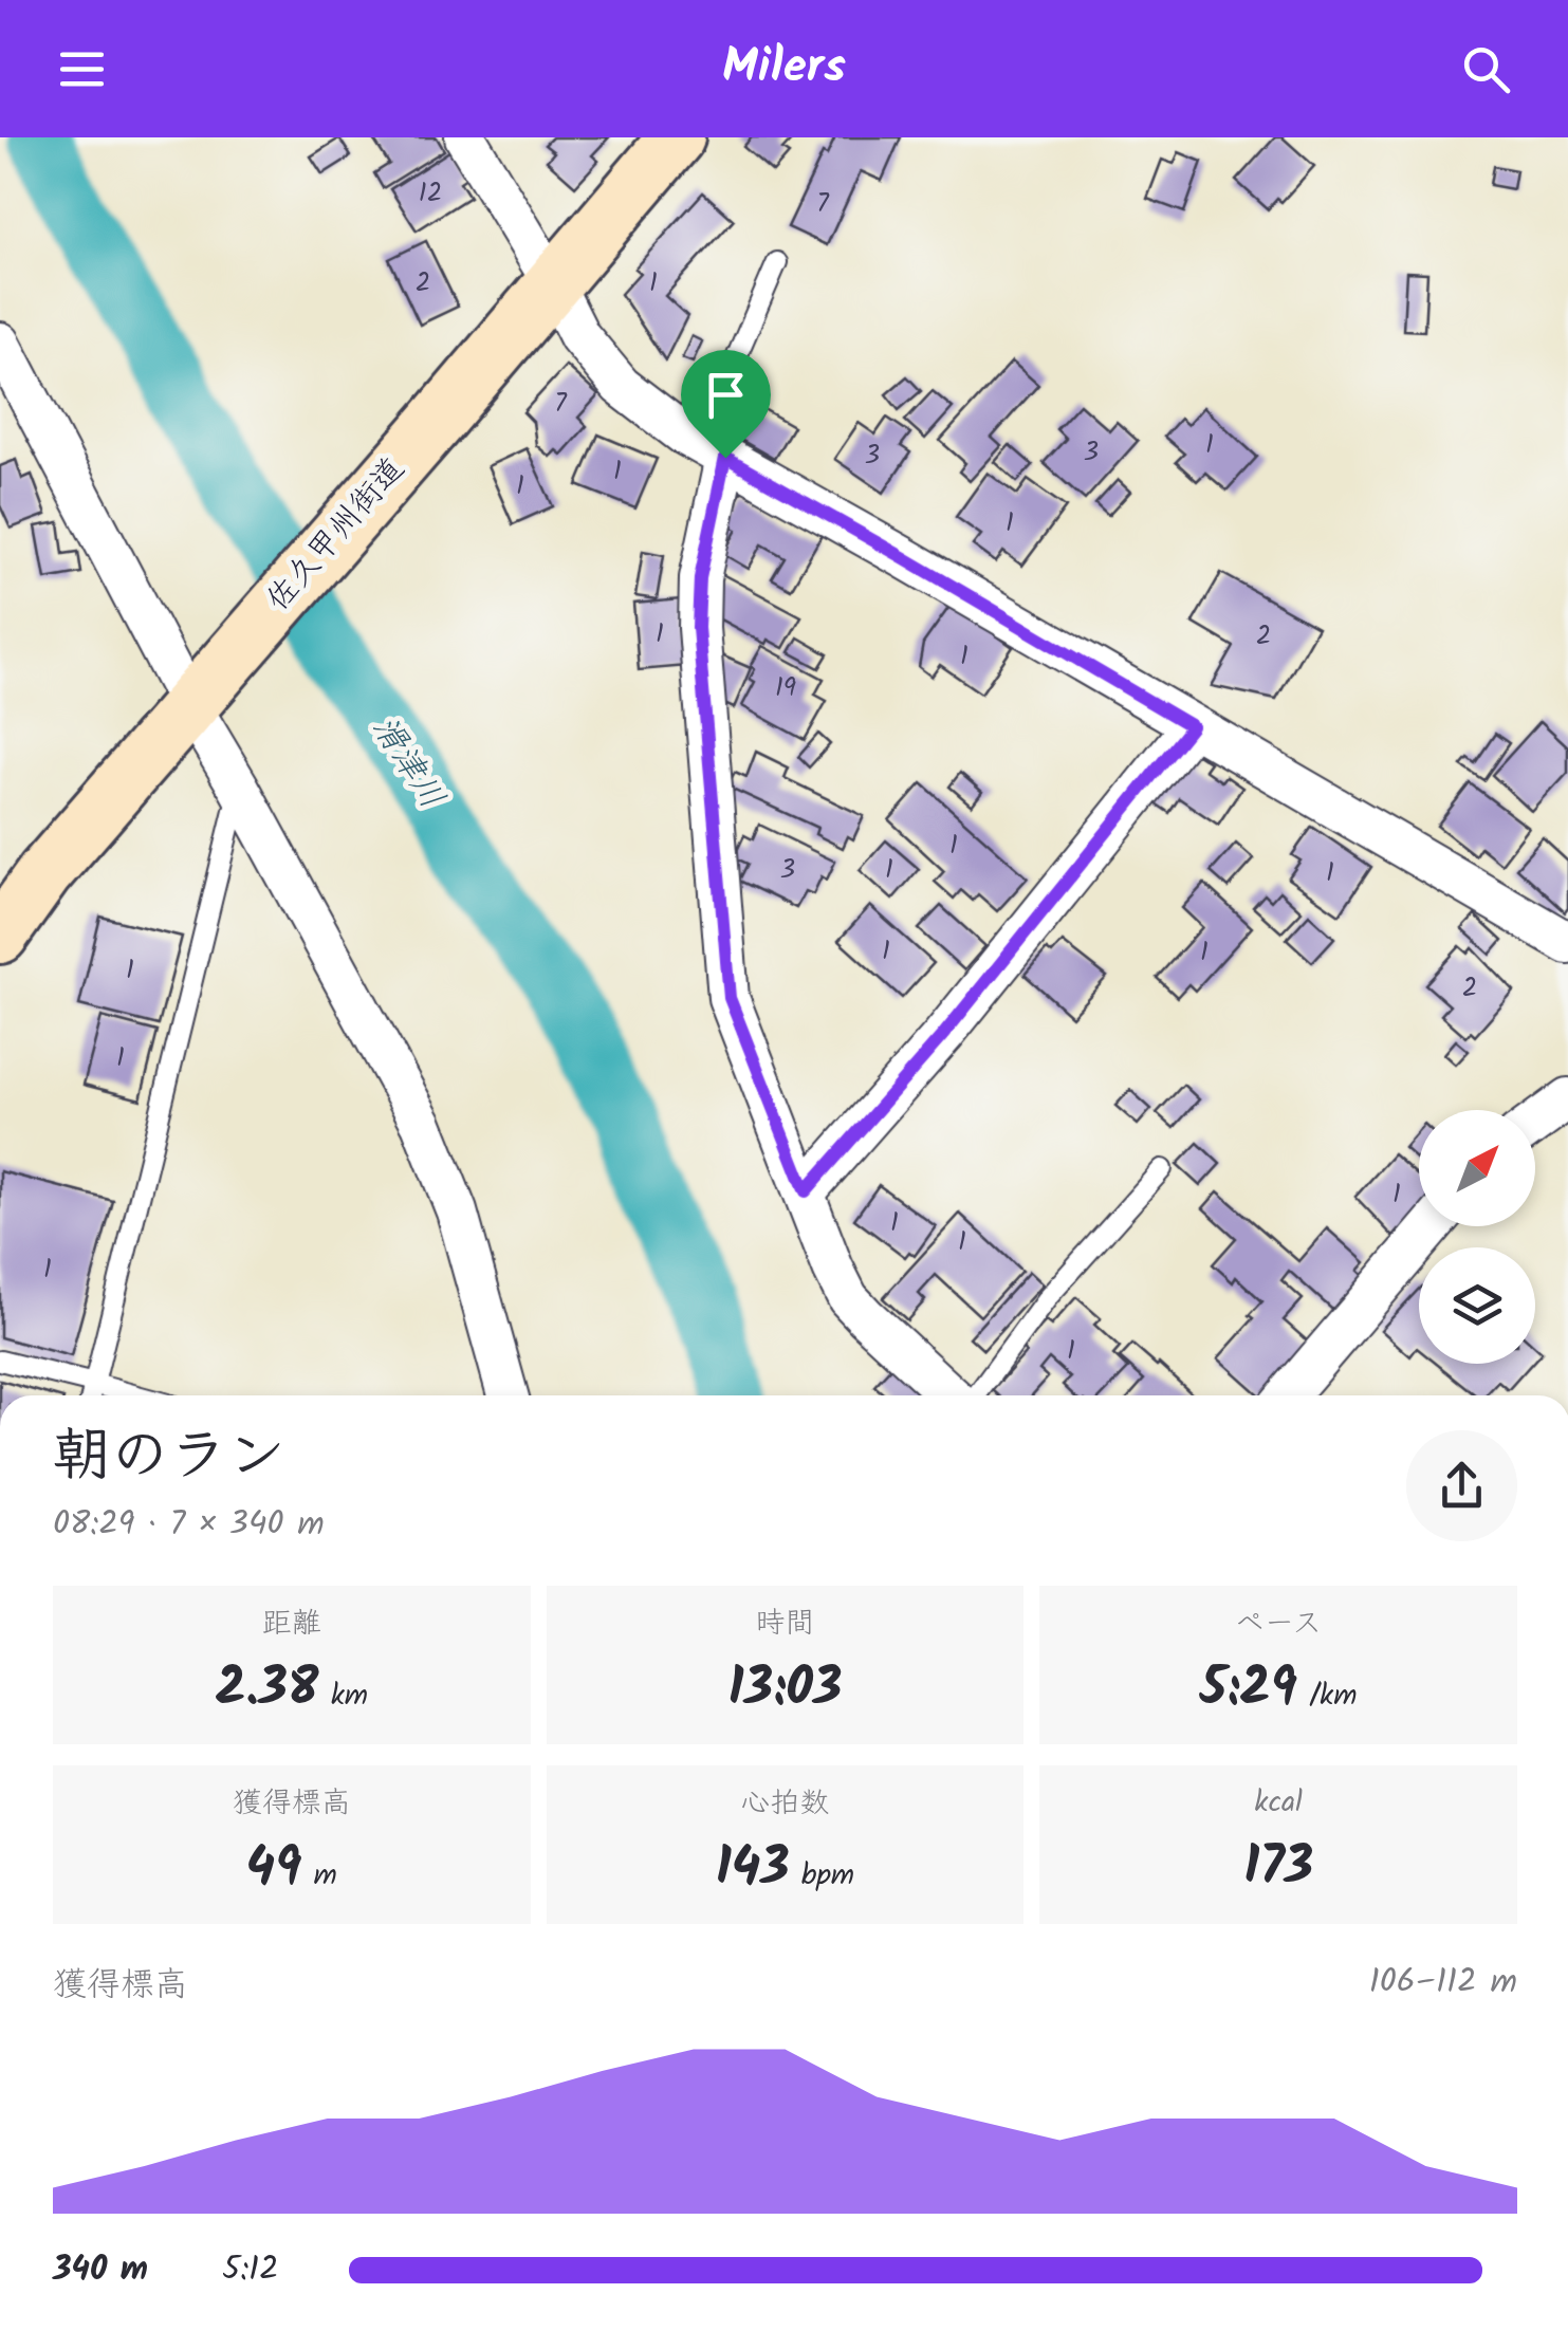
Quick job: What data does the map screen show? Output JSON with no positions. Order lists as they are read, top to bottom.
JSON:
{
  "streets": {
    "main road": ["佐久甲州街道"]
  },
  "water": ["滑津川"],
  "house_numbers": [
    "12",
    "7",
    "2",
    "1",
    "7",
    "1",
    "3",
    "3",
    "1",
    "1",
    "1",
    "1",
    "2",
    "1",
    "19",
    "1",
    "3",
    "1",
    "1",
    "1",
    "1",
    "1",
    "2",
    "1",
    "1",
    "1",
    "1",
    "1",
    "1"
  ],
  "north": "top right",
  "page": {
    "header": "Milers",
    "heading": ["朝のラン", "08:29 · 7 × 340 m"],
    "stats": [
      ["距離", "2.38 km"],
      ["時間", "13:03"],
      ["ペース", "5:29 /km"],
      ["獲得標高", "49 m"],
      ["心拍数", "143 bpm"],
      ["kcal", "173"]
    ],
    "chart": ["獲得標高", "106–112 m"],
    "list": [
      {
        "name": "340 m",
        "note": "5:12"
      }
    ]
  }
}
